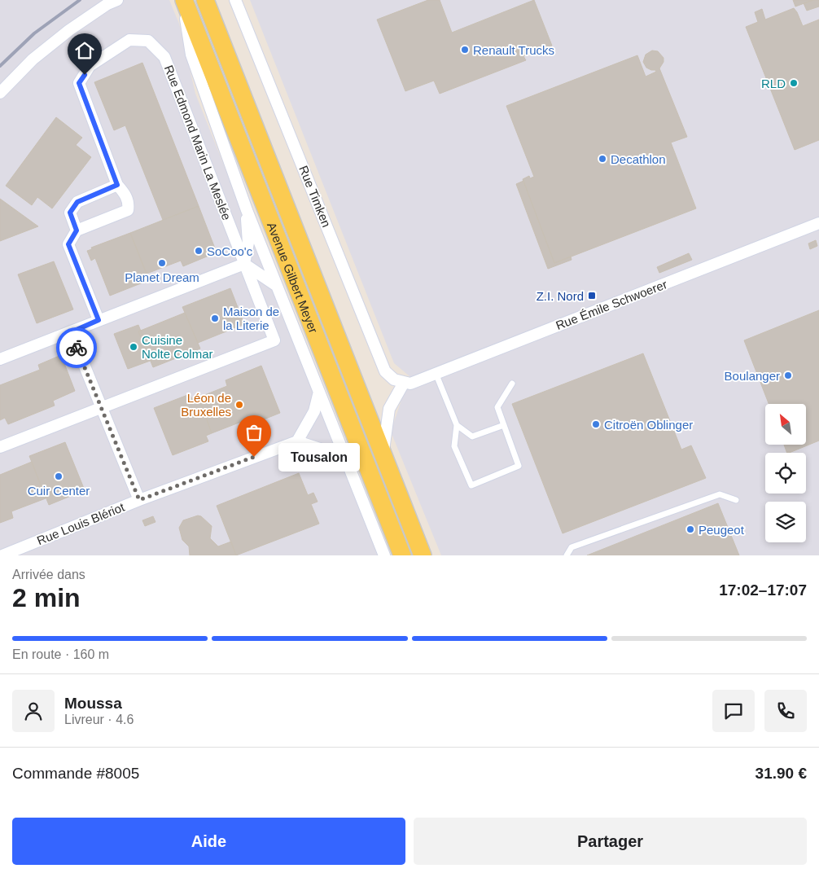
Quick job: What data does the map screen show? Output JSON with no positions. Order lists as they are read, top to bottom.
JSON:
{
  "streets": {
    "main road": ["Avenue Gilbert Meyer"],
    "street": [
      "Rue Edmond Marin La Meslée",
      "Rue Timken",
      "Rue Émile Schwoerer",
      "Rue Louis Blériot"
    ]
  },
  "crossings": [
    ["Rue Timken", "Rue Émile Schwoerer"]
  ],
  "places": {
    "other": [
      "Renault Trucks",
      "RLD",
      "Decathlon",
      "SoCoo'c",
      "Planet Dream",
      "Maison de la Literie",
      "Cuisine Nolte Colmar",
      "Boulanger",
      "Léon de Bruxelles",
      "Citroën Oblinger",
      "Tousalon",
      "Cuir Center",
      "Peugeot"
    ],
    "transit": ["Z.I. Nord"]
  },
  "north": "top left",
  "page": {
    "bubble": "Tousalon",
    "heading": ["2 min", "Arrivée dans", "17:02–17:07"],
    "panel": [
      "Moussa",
      "Livreur · 4.6",
      "Commande #8005",
      "31.90 €"
    ],
    "bar": "En route · 160 m",
    "buttons": ["Aide", "Partager"]
  }
}
